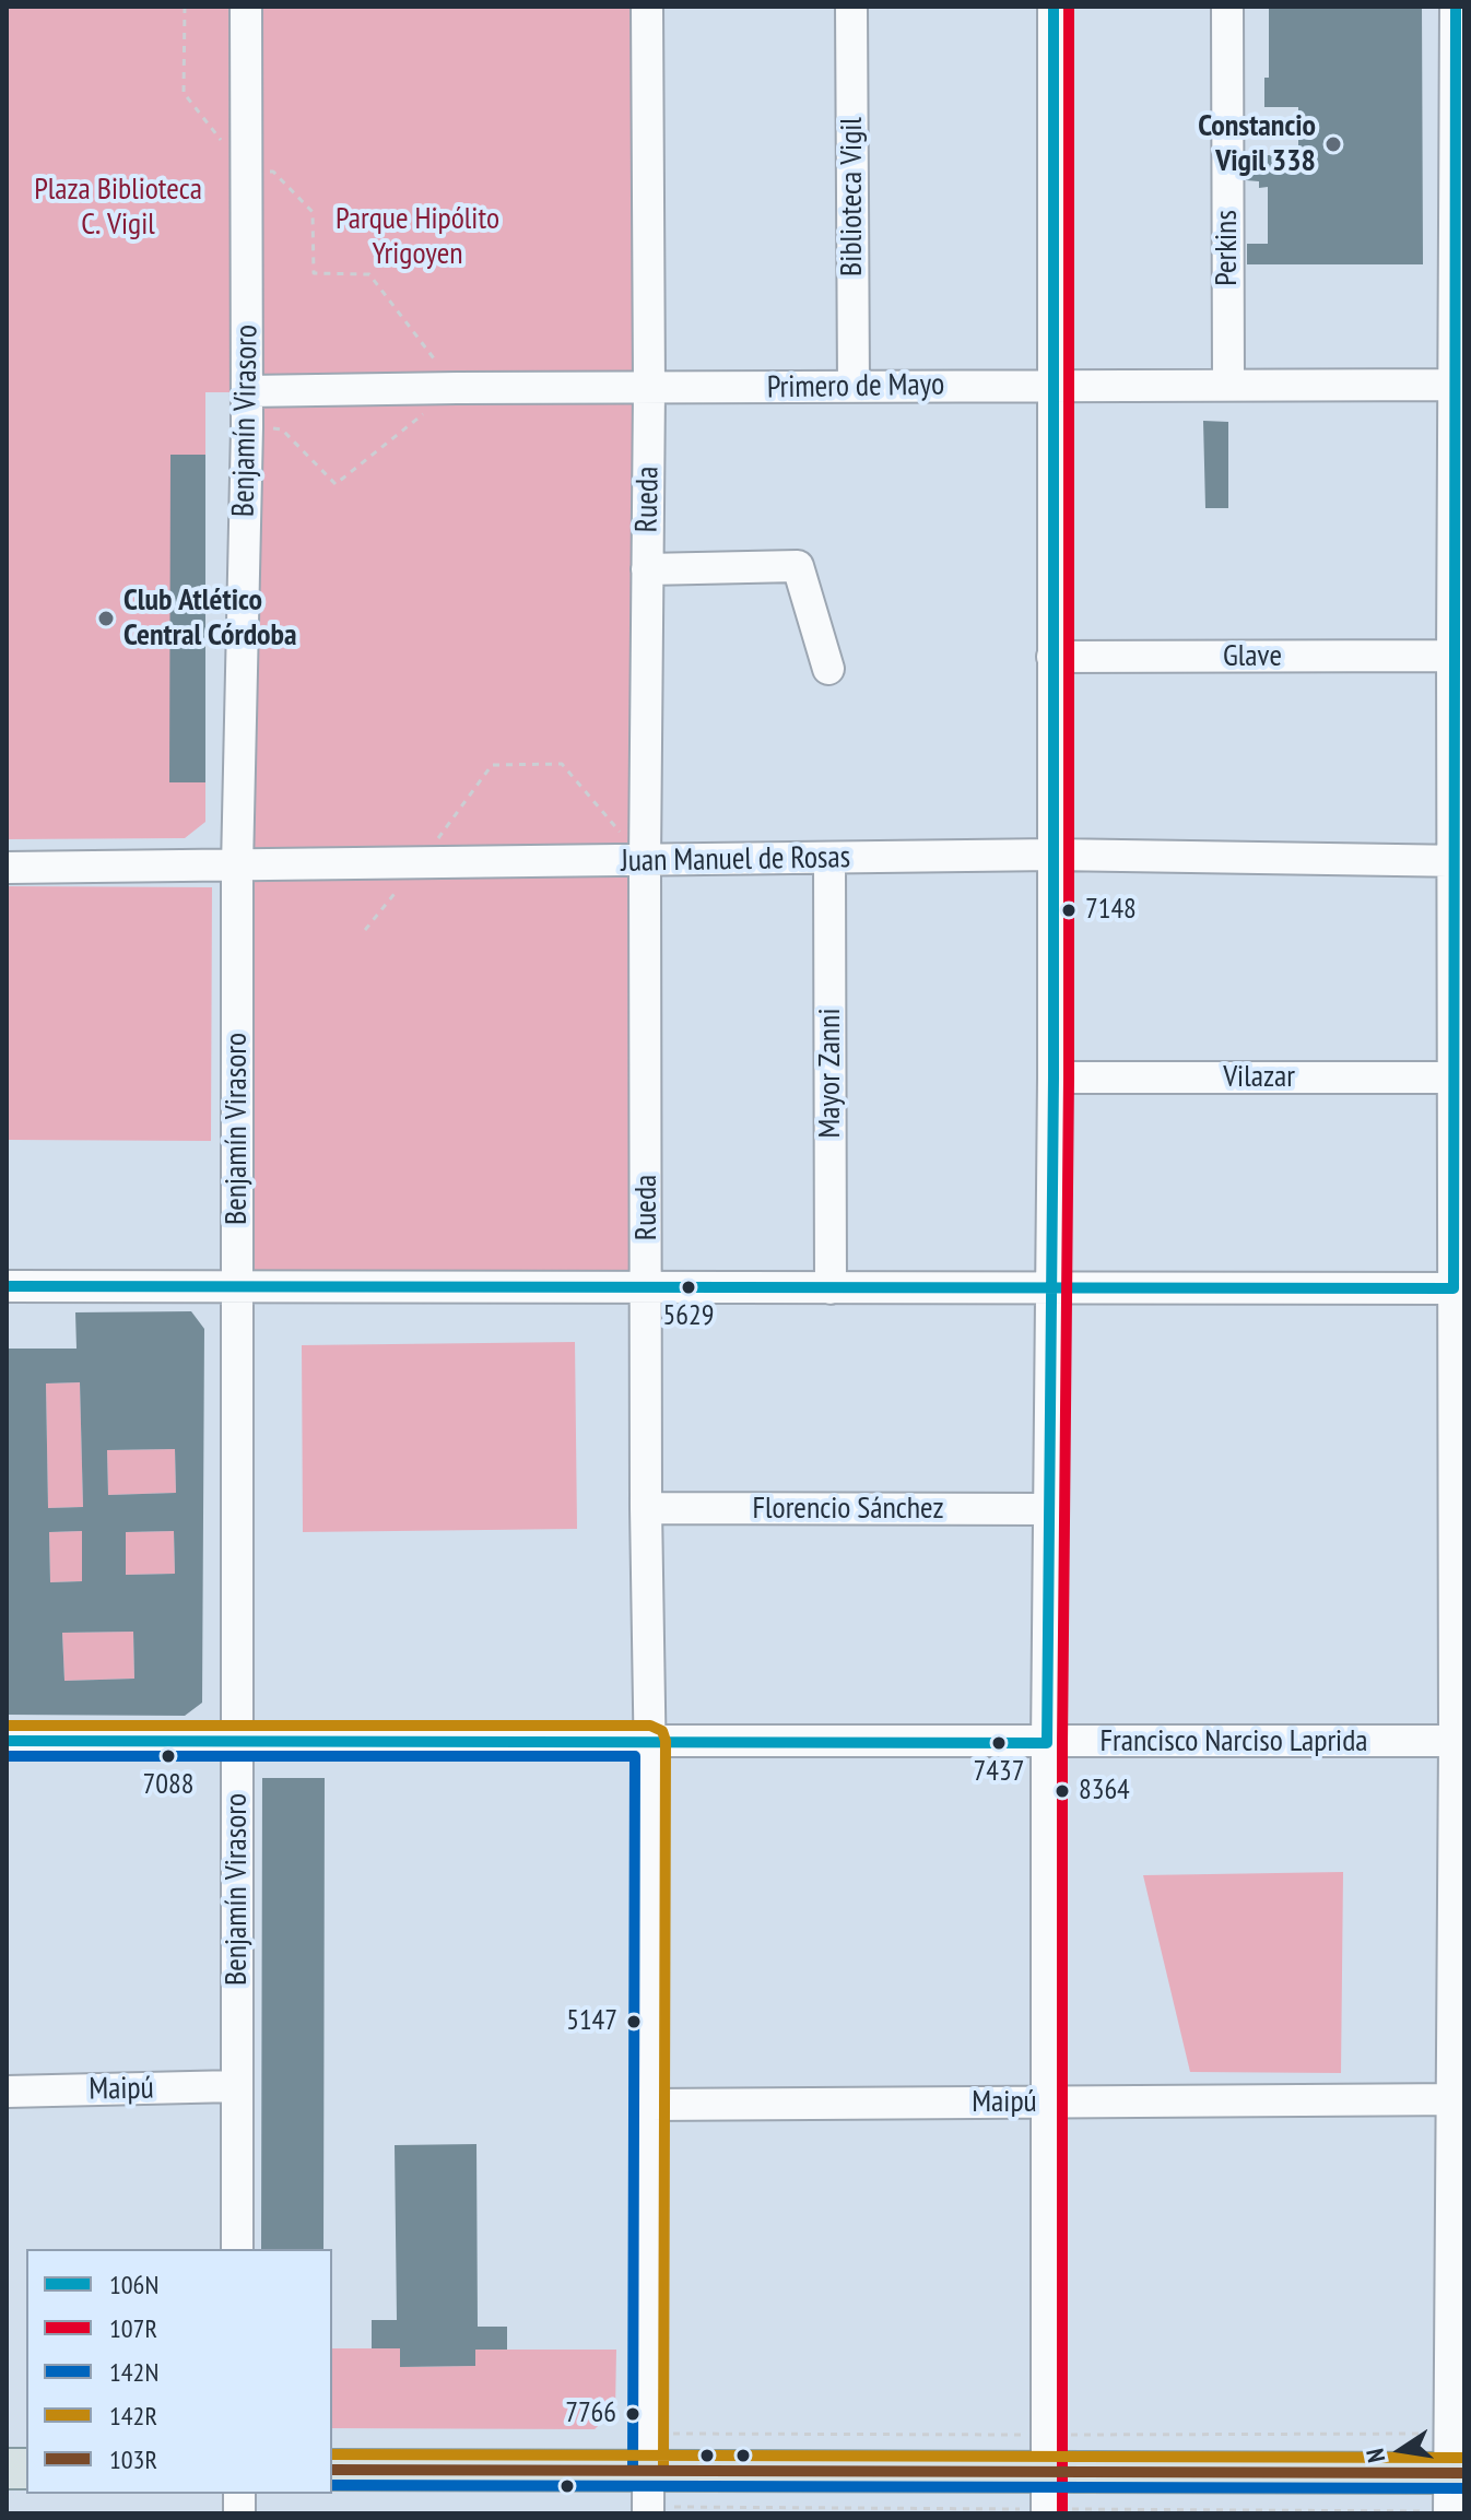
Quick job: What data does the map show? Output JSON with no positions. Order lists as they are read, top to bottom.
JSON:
{
  "streets": {
    "street": [
      "Biblioteca Vigil",
      "Perkins",
      "Primero de Mayo",
      "Benjamín Virasoro",
      "Rueda",
      "Glave",
      "Juan Manuel de Rosas",
      "Mayor Zanni",
      "Vilazar",
      "Florencio Sánchez",
      "Francisco Narciso Laprida",
      "Maipú"
    ]
  },
  "crossings": [
    ["Biblioteca Vigil", "Primero de Mayo"],
    ["Perkins", "Primero de Mayo"],
    ["Primero de Mayo", "Benjamín Virasoro"],
    ["Primero de Mayo", "Rueda"],
    ["Benjamín Virasoro", "Juan Manuel de Rosas"],
    ["Benjamín Virasoro", "Francisco Narciso Laprida"],
    ["Benjamín Virasoro", "Maipú"],
    ["Rueda", "Juan Manuel de Rosas"],
    ["Rueda", "Florencio Sánchez"],
    ["Rueda", "Francisco Narciso Laprida"],
    ["Rueda", "Maipú"],
    ["Juan Manuel de Rosas", "Mayor Zanni"]
  ],
  "parks": ["Plaza Biblioteca C. Vigil", "Parque Hipólito Yrigoyen"],
  "places": [
    "Constancio Vigil 338",
    "Club Atlético Central Córdoba",
    "7148",
    "5629",
    "7437",
    "7088",
    "8364",
    "5147",
    "7766"
  ],
  "lines": [
    "transit line 106N",
    "transit line 107R",
    "transit line 142R",
    "transit line 142N",
    "transit line 103R"
  ],
  "legend": [
    "106N",
    "107R",
    "142N",
    "142R",
    "103R"
  ],
  "north": "left"
}
